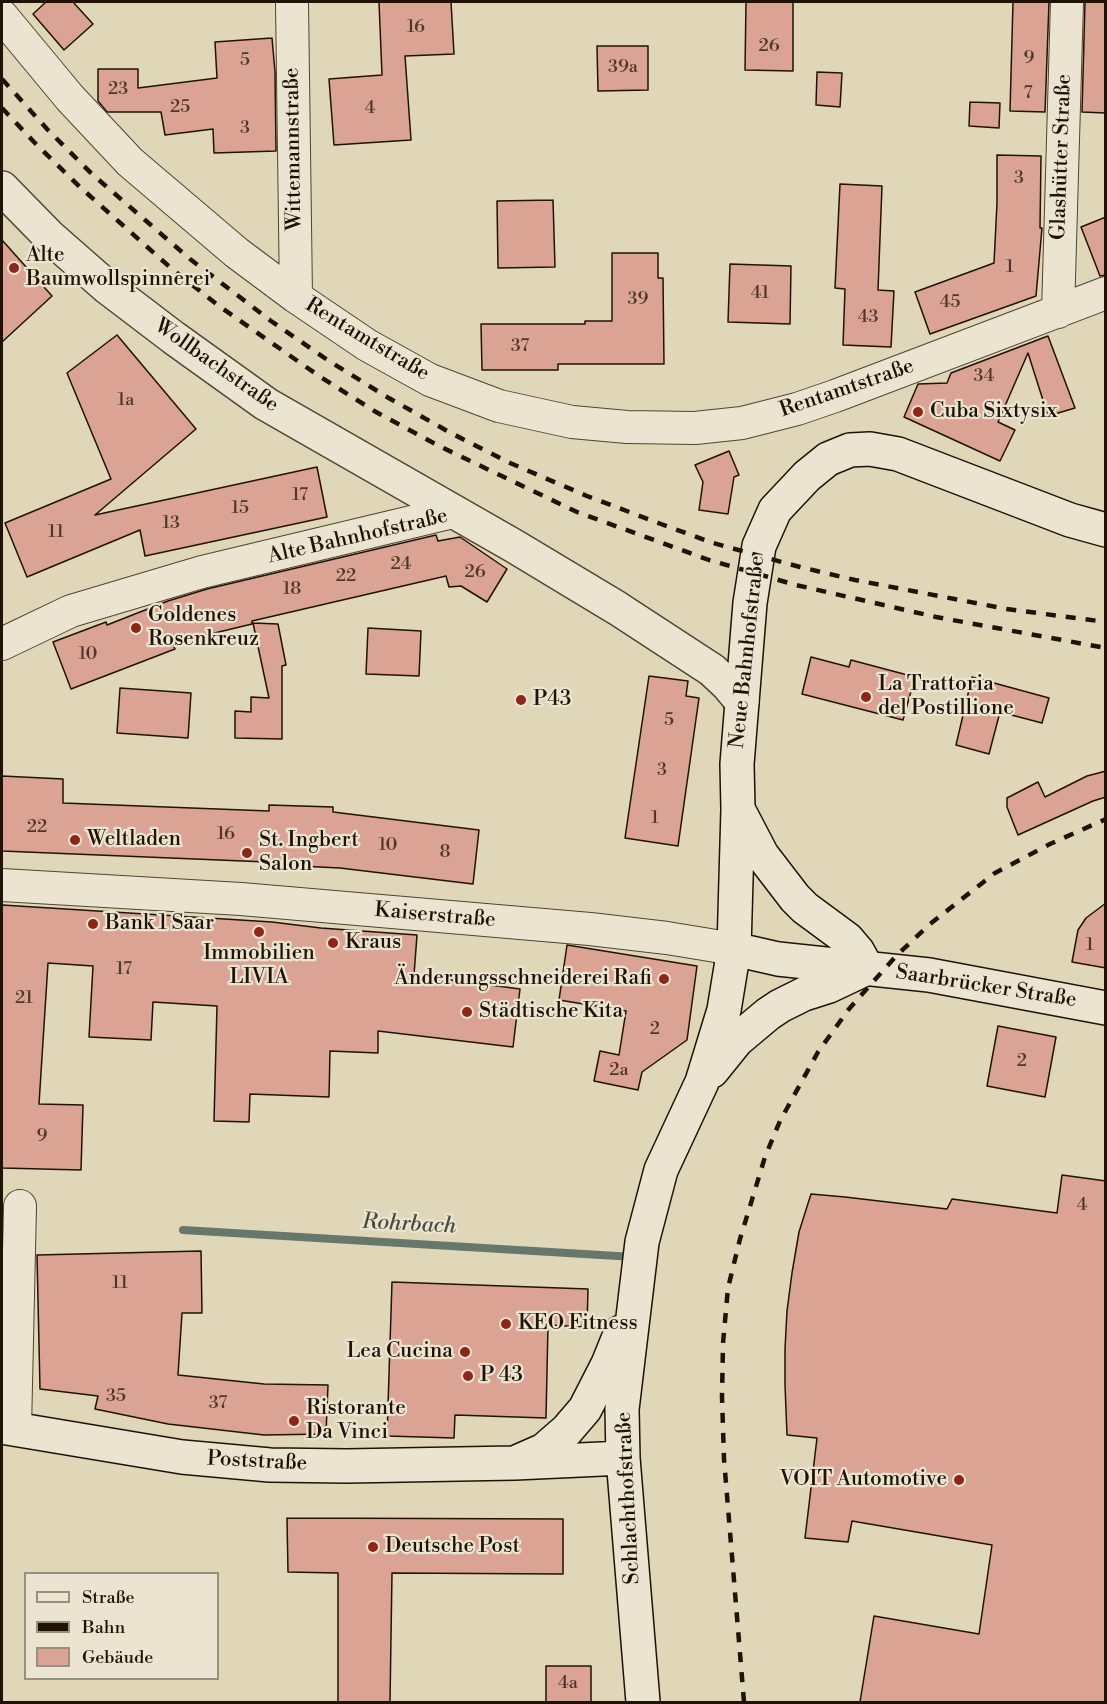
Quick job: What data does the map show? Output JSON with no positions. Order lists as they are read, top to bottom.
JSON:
{
  "streets": {
    "main road": [
      "Wollbachstraße",
      "Alte Bahnhofstraße",
      "Neue Bahnhofstraße",
      "Kaiserstraße",
      "Saarbrücker Straße",
      "Poststraße",
      "Schlachthofstraße"
    ],
    "street": ["Wittemannstraße", "Glashütter Straße", "Rentamtstraße"]
  },
  "crossings": [
    ["Wittemannstraße", "Rentamtstraße"],
    ["Glashütter Straße", "Rentamtstraße"],
    ["Wollbachstraße", "Alte Bahnhofstraße"],
    ["Alte Bahnhofstraße", "Neue Bahnhofstraße"],
    ["Neue Bahnhofstraße", "Kaiserstraße"],
    ["Neue Bahnhofstraße", "Schlachthofstraße"],
    ["Kaiserstraße", "Saarbrücker Straße"],
    ["Kaiserstraße", "Schlachthofstraße"],
    ["Poststraße", "Schlachthofstraße"]
  ],
  "water": ["Rohrbach"],
  "places": [
    "Alte Baumwollspinnerei",
    "Cuba Sixtysix",
    "Goldenes Rosenkreuz",
    "La Trattoria del Postillione",
    "P43",
    "Weltladen",
    "St. Ingbert Salon",
    "Bank 1 Saar",
    "Immobilien LIVIA",
    "Kraus",
    "Änderungsschneiderei Rafi",
    "Städtische Kita",
    "KEO Fitness",
    "Lea Cucina",
    "P 43",
    "Ristorante Da Vinci",
    "VOIT Automotive",
    "Deutsche Post"
  ],
  "house_numbers": [
    "16",
    "26",
    "9",
    "5",
    "39a",
    "23",
    "7",
    "25",
    "4",
    "3",
    "3",
    "1",
    "41",
    "39",
    "45",
    "43",
    "37",
    "34",
    "1a",
    "17",
    "15",
    "13",
    "11",
    "24",
    "26",
    "22",
    "18",
    "10",
    "5",
    "3",
    "1",
    "22",
    "16",
    "10",
    "8",
    "1",
    "17",
    "21",
    "2",
    "2",
    "2a",
    "9",
    "4",
    "11",
    "35",
    "37",
    "4a"
  ],
  "legend": ["Straße", "Bahn", "Gebäude"]
}
